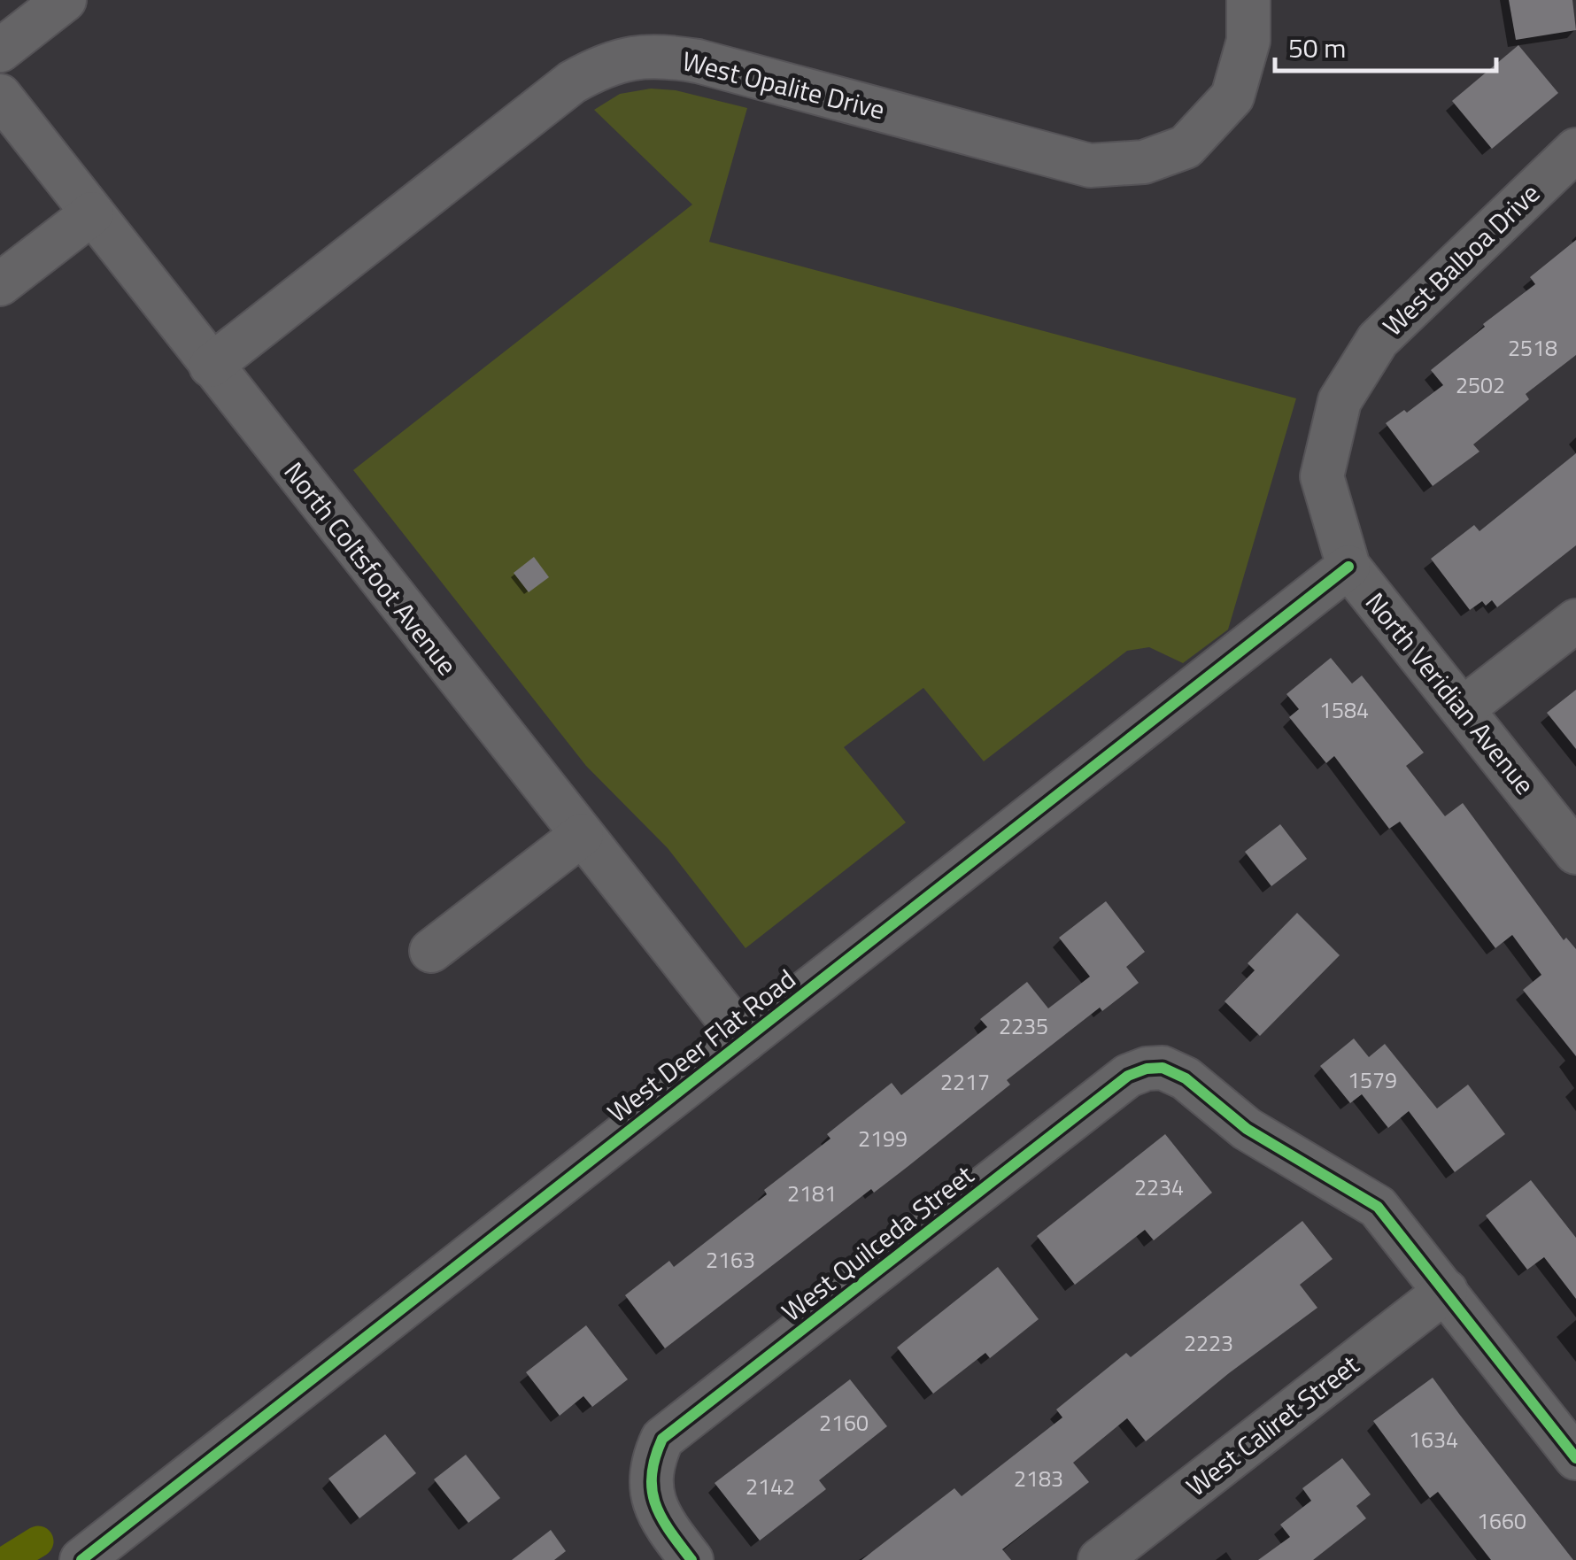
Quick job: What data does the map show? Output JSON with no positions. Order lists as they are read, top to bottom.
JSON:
{
  "streets": {
    "street": [
      "West Opalite Drive",
      "West Balboa Drive",
      "North Coltsfoot Avenue",
      "North Veridian Avenue",
      "West Deer Flat Road",
      "West Quilceda Street",
      "West Caliret Street"
    ]
  },
  "crossings": [
    ["West Opalite Drive", "North Coltsfoot Avenue"],
    ["West Balboa Drive", "North Veridian Avenue"],
    ["North Coltsfoot Avenue", "West Deer Flat Road"],
    ["North Veridian Avenue", "West Deer Flat Road"],
    ["West Quilceda Street", "West Caliret Street"]
  ],
  "house_numbers": [
    "2518",
    "2502",
    "1584",
    "2235",
    "1579",
    "2217",
    "2199",
    "2234",
    "2181",
    "2163",
    "2223",
    "2160",
    "1634",
    "2183",
    "2142",
    "1660"
  ],
  "scale_bar": "50 m"
}
